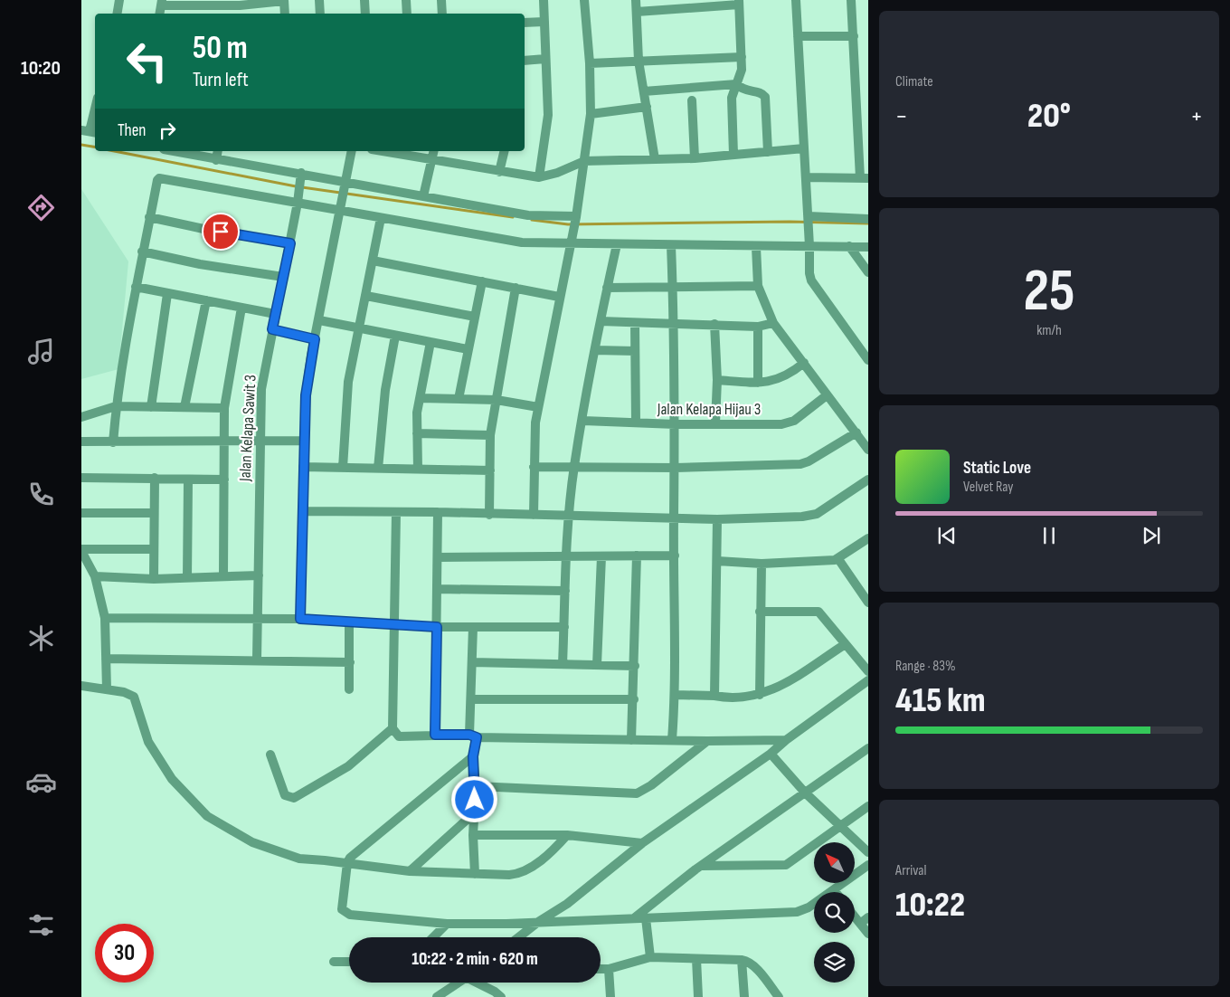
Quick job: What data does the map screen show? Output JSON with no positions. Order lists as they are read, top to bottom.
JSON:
{
  "streets": {
    "street": ["Jalan Kelapa Hijau 3", "Jalan Kelapa Sawit 3"]
  },
  "north": "top left",
  "page": {
    "tabs": "10:20",
    "tile": [
      "Climate",
      ["25", "km/h"],
      ["Range · 83%", "415 km"],
      ["Arrival", "10:22"]
    ],
    "turn": ["50 m", "Turn left"],
    "heat": ["−", "20°", "+"],
    "then": "Then",
    "song": ["Static Love", "Velvet Ray"],
    "limit": "30",
    "trip": "10:22 · 2 min · 620 m"
  }
}
